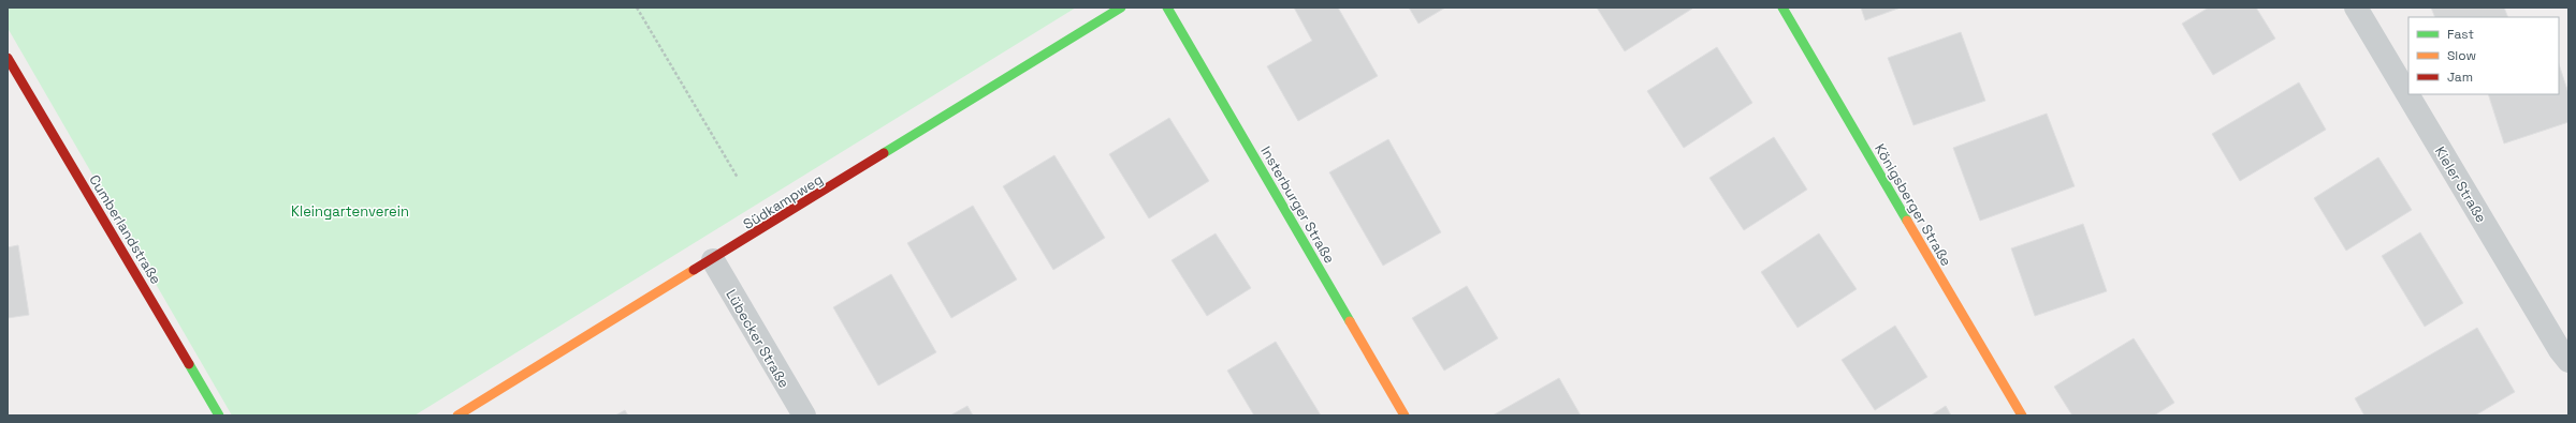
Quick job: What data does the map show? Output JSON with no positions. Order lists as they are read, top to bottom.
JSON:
{
  "streets": {
    "street": [
      "Kieler Straße",
      "Südkampweg",
      "Insterburger Straße",
      "Königsberger Straße",
      "Cumberlandstraße",
      "Lübecker Straße"
    ]
  },
  "crossings": [
    ["Südkampweg", "Lübecker Straße"]
  ],
  "parks": ["Kleingartenverein"],
  "legend": ["Fast", "Slow", "Jam"]
}
